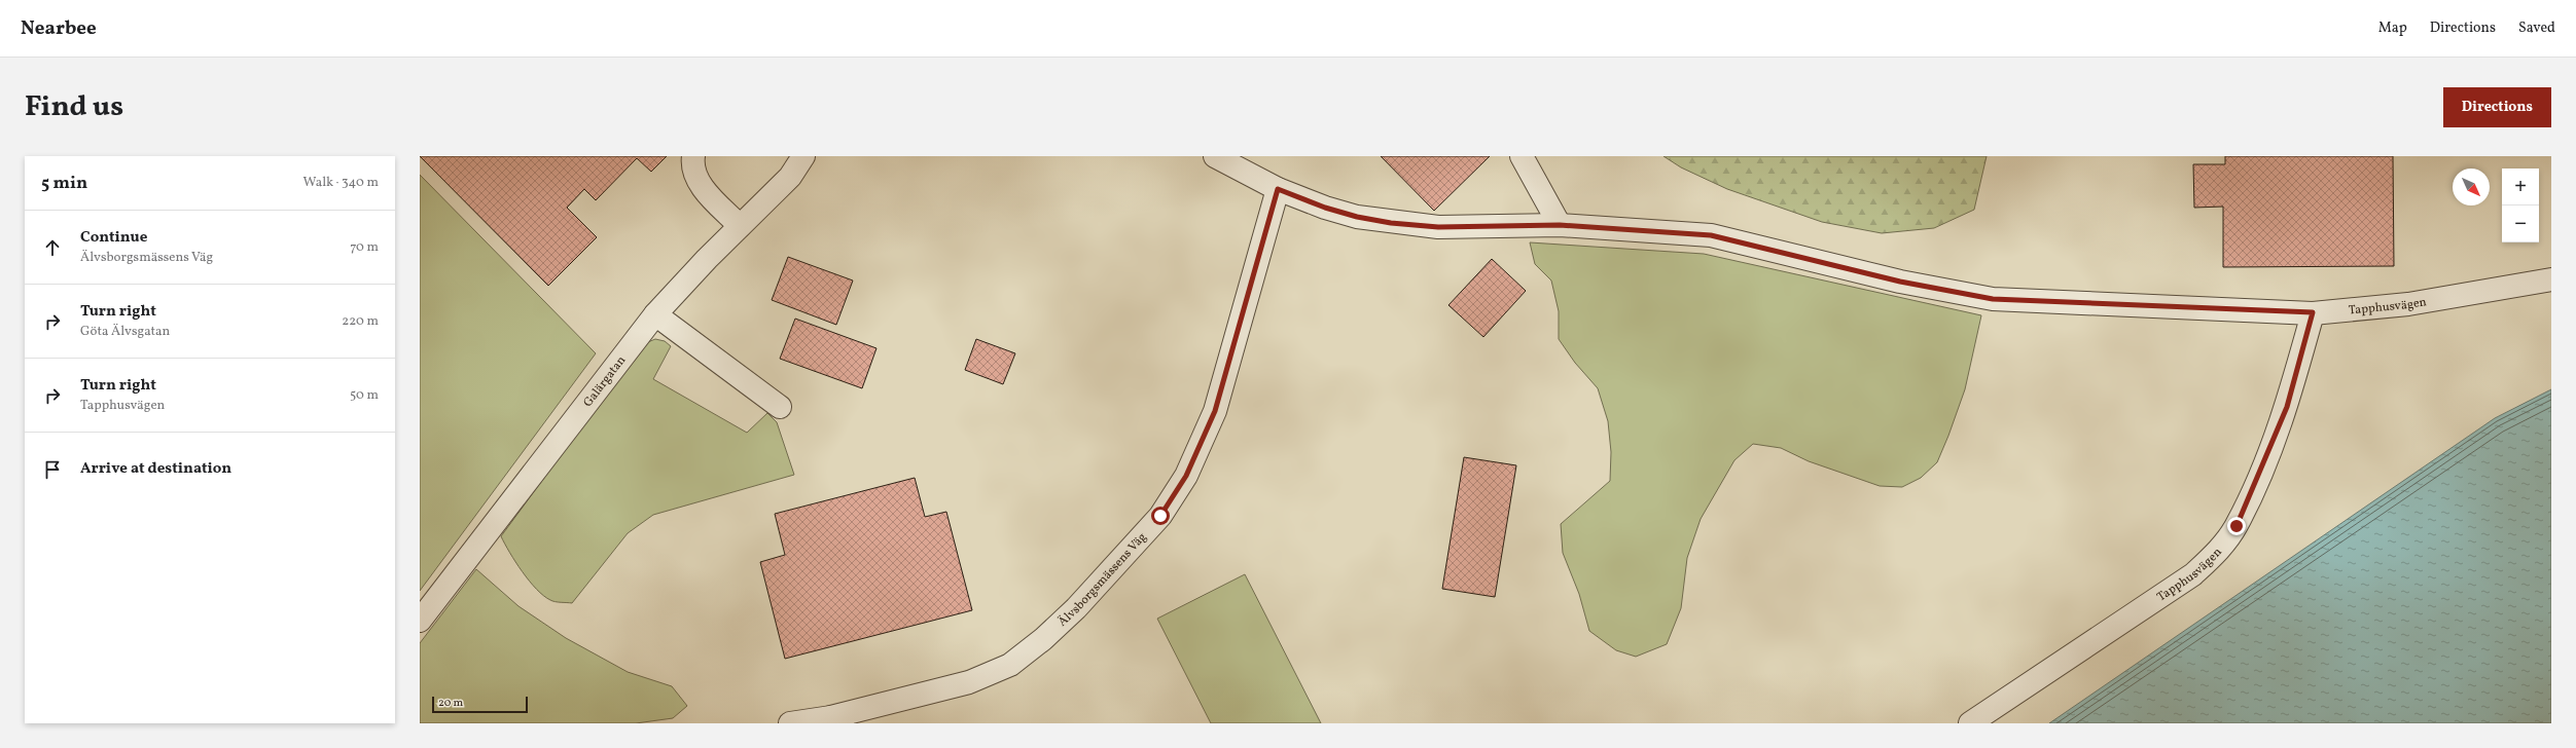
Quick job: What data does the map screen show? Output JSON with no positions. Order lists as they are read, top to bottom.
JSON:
{
  "streets": {
    "lane": ["Tapphusvägen", "Galärgatan", "Älvsborgsmässens Väg"]
  },
  "scale_bar": "20 m",
  "north": "bottom right",
  "page": {
    "header": "Nearbee",
    "nav": ["Map", "Directions", "Saved"],
    "title": "Find us",
    "buttons": "Directions",
    "heading": ["5 min", "Walk · 340 m"],
    "map_buttons": ["+", "−"],
    "list": [
      ["Continue", "Älvsborgsmässens Väg", "70 m"],
      ["Turn right", "Göta Älvsgatan", "220 m"],
      ["Turn right", "Tapphusvägen", "50 m"],
      "Arrive at destination"
    ],
    "scale": "20 m"
  }
}
